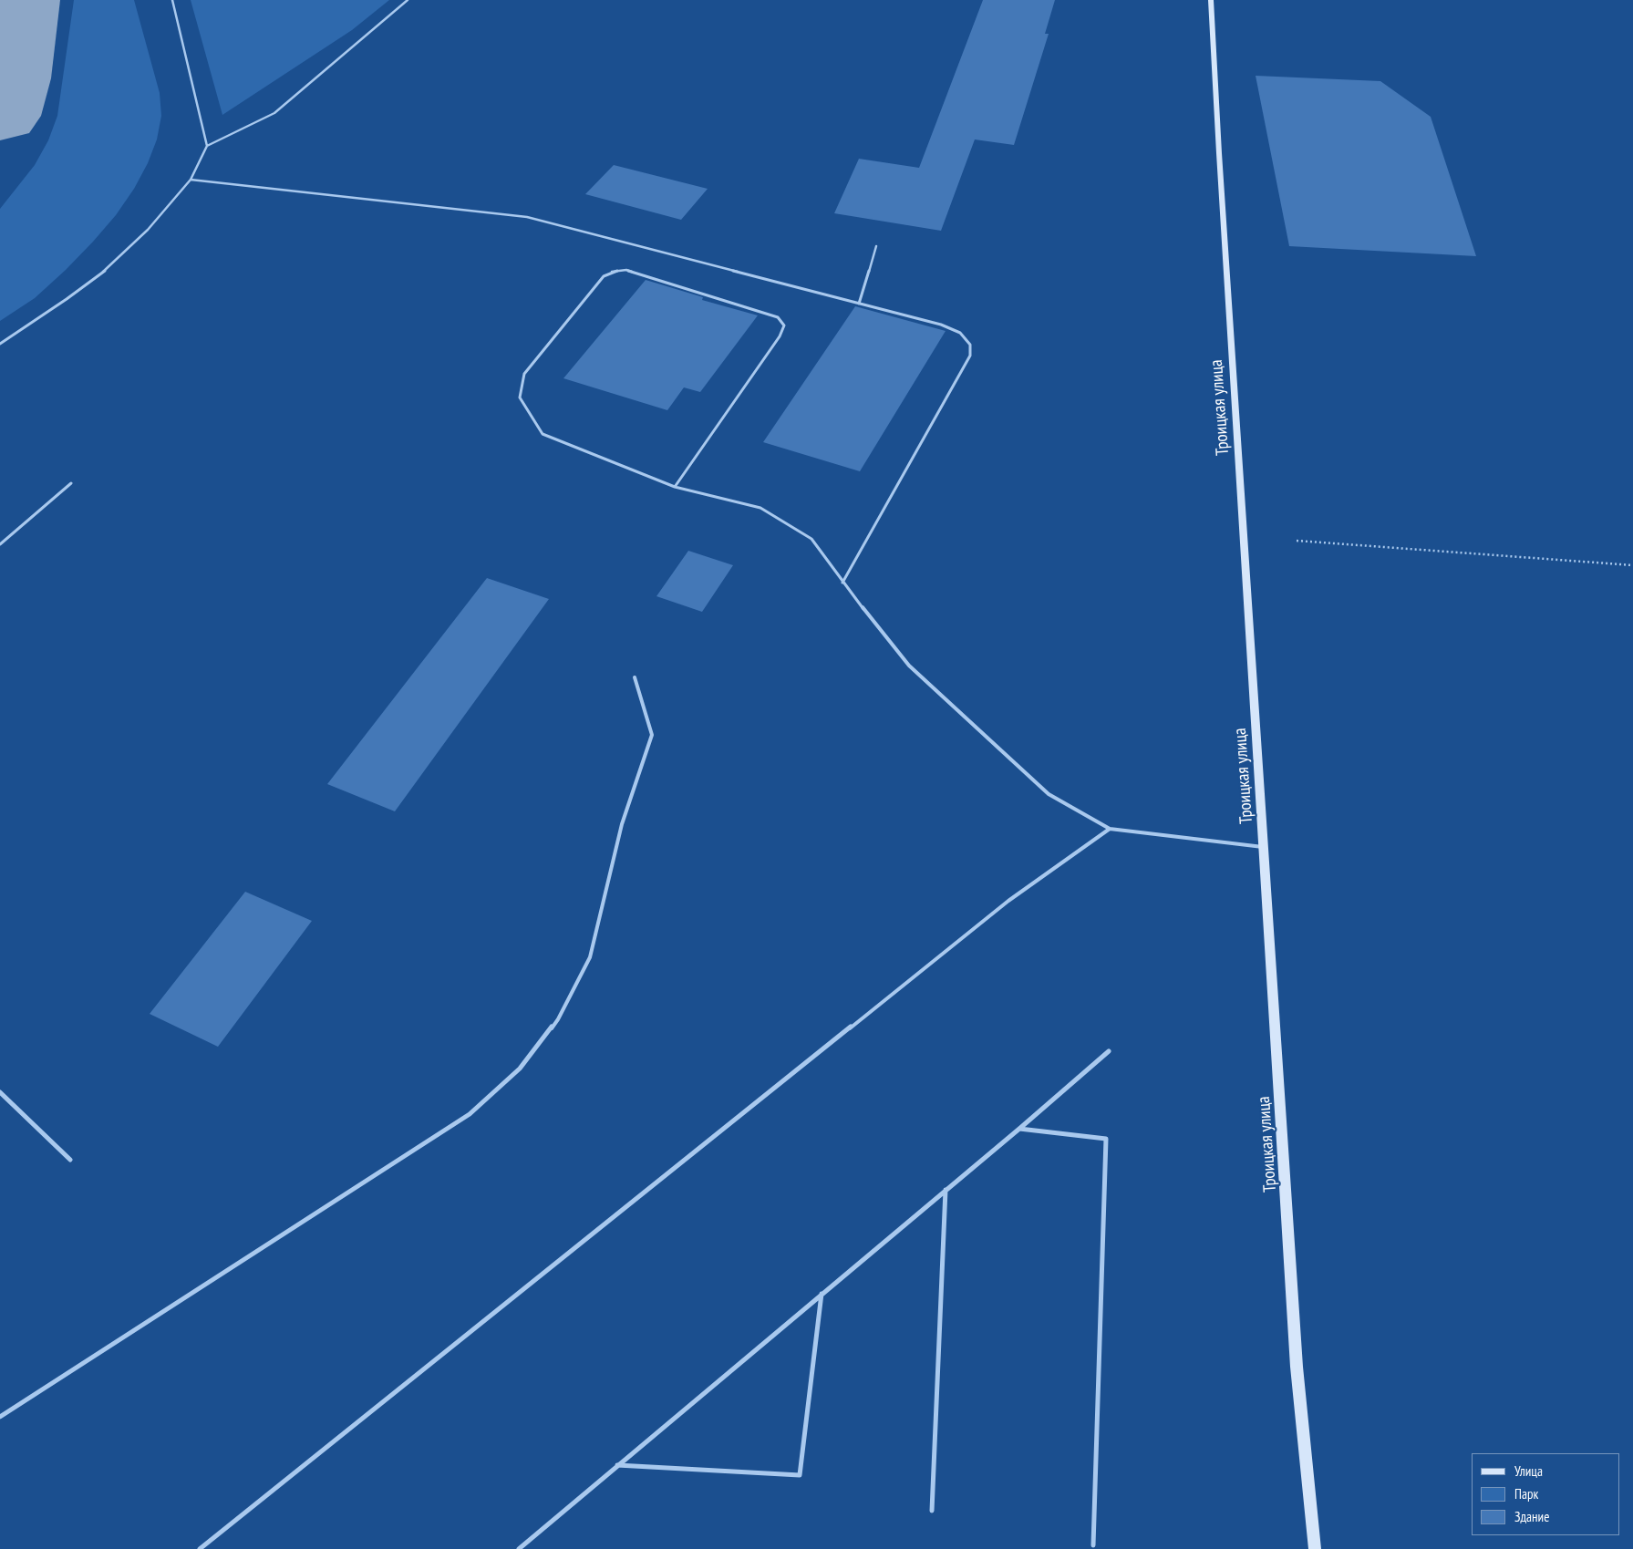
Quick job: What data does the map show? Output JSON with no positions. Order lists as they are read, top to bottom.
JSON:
{
  "streets": {
    "street": ["Троицкая улица"]
  },
  "legend": ["Улица", "Парк", "Здание"]
}
